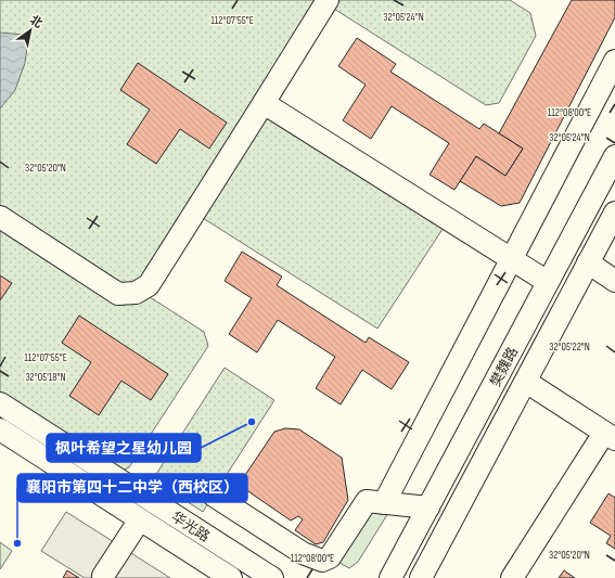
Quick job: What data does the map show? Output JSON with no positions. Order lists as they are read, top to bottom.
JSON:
{
  "streets": {
    "street": ["樊魏路", "华光路"]
  },
  "places": ["枫叶希望之星幼儿园", "襄阳市第四十二中学（西校区）"],
  "north": "top right",
  "coordinates": [
    "32°05'24\"N",
    "112°07'55\"E",
    "112°08'00\"E",
    "32°05'20\"N",
    "32°05'22\"N",
    "32°05'18\"N"
  ]
}
